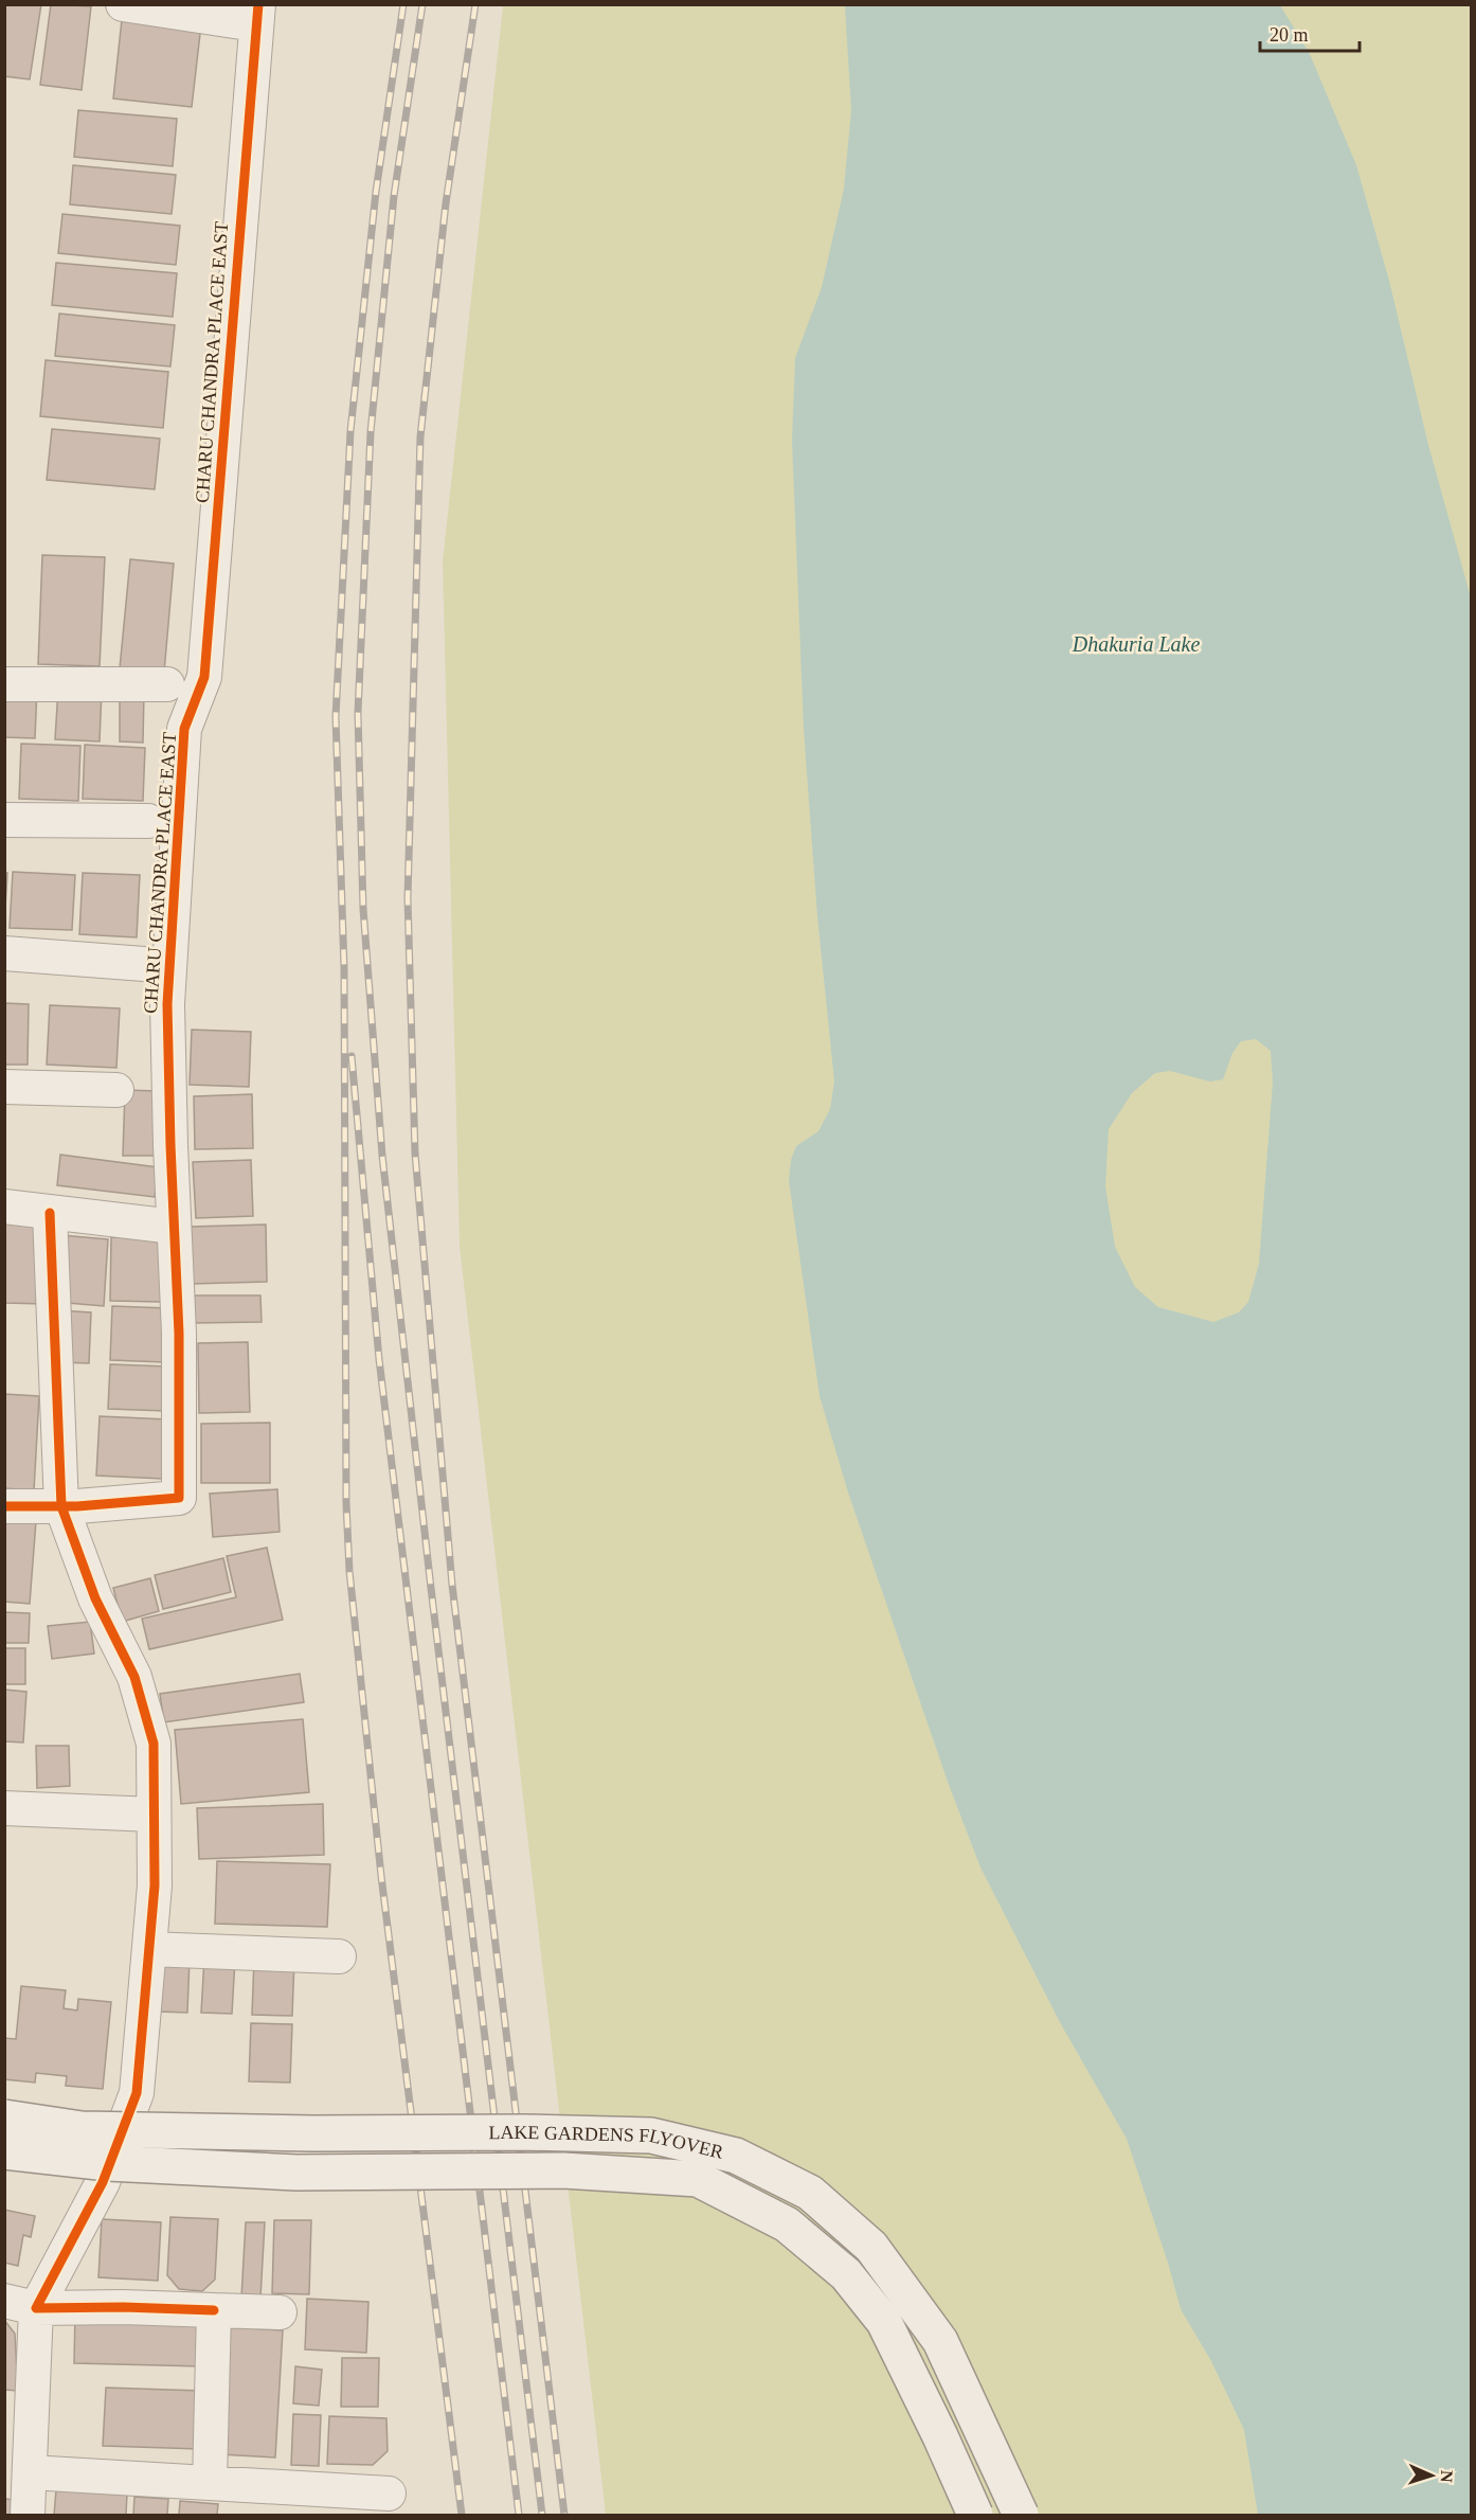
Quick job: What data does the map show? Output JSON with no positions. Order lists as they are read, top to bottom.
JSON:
{
  "streets": {
    "main road": ["LAKE GARDENS FLYOVER"],
    "street": ["CHARU CHANDRA PLACE EAST"]
  },
  "water": ["Dhakuria Lake"],
  "scale_bar": "20 m",
  "north": "right"
}
